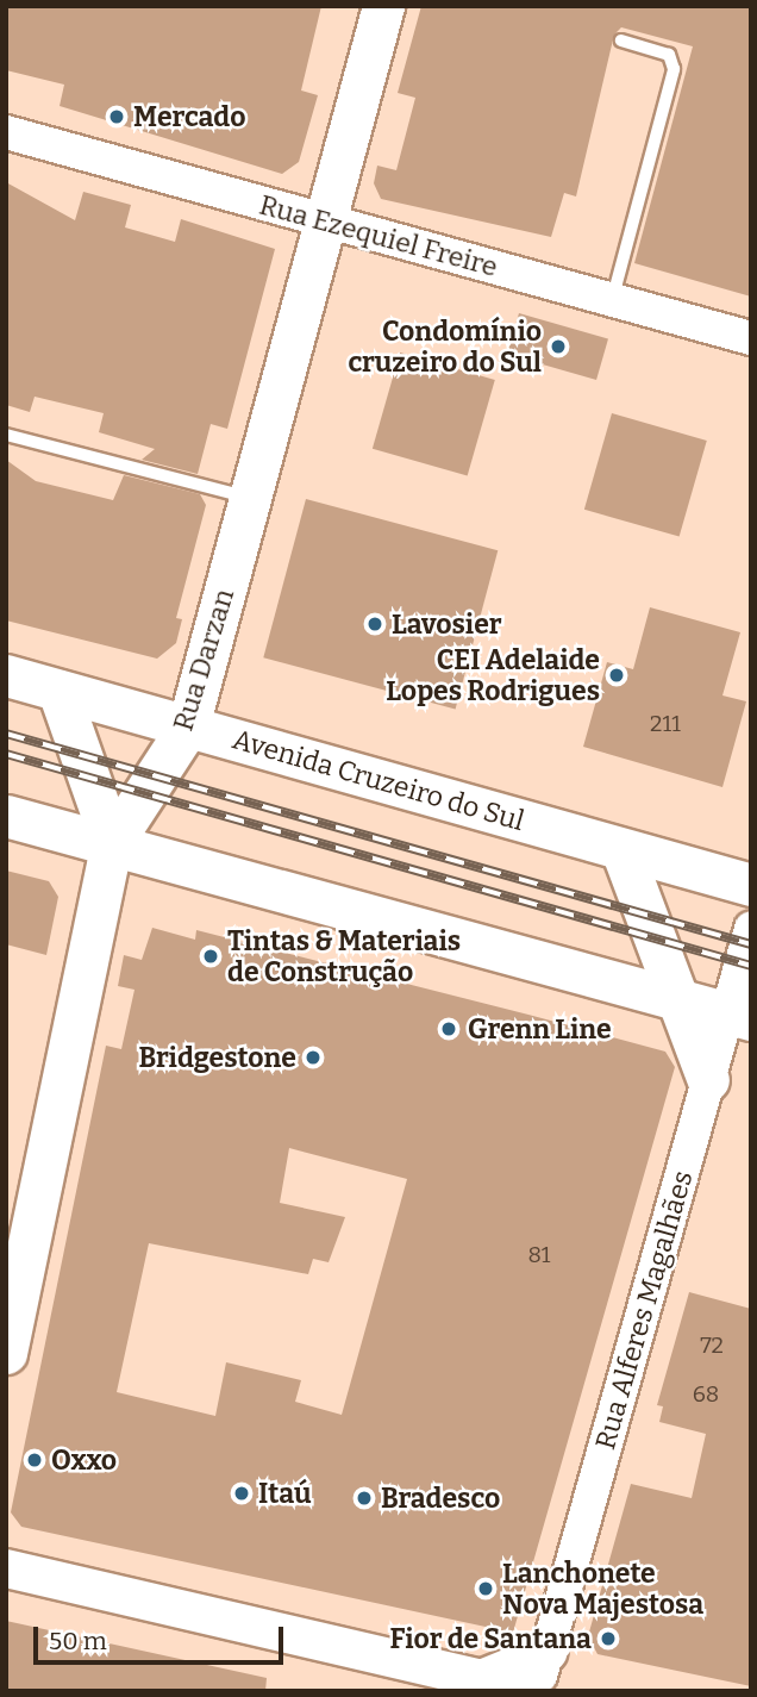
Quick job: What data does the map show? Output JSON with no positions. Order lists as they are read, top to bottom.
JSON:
{
  "streets": {
    "main road": ["Rua Darzan", "Avenida Cruzeiro do Sul"],
    "street": ["Rua Ezequiel Freire", "Rua Alferes Magalhães"]
  },
  "crossings": [
    ["Rua Ezequiel Freire", "Rua Darzan"],
    ["Rua Darzan", "Avenida Cruzeiro do Sul"]
  ],
  "places": [
    "Mercado",
    "Condomínio cruzeiro do Sul",
    "Lavosier",
    "CEI Adelaide Lopes Rodrigues",
    "Tintas & Materiais de Construção",
    "Grenn Line",
    "Bridgestone",
    "Oxxo",
    "Itaú",
    "Bradesco",
    "Lanchonete Nova Majestosa",
    "Fior de Santana"
  ],
  "house_numbers": [
    "211",
    "81",
    "72",
    "68"
  ],
  "scale_bar": "50 m"
}
